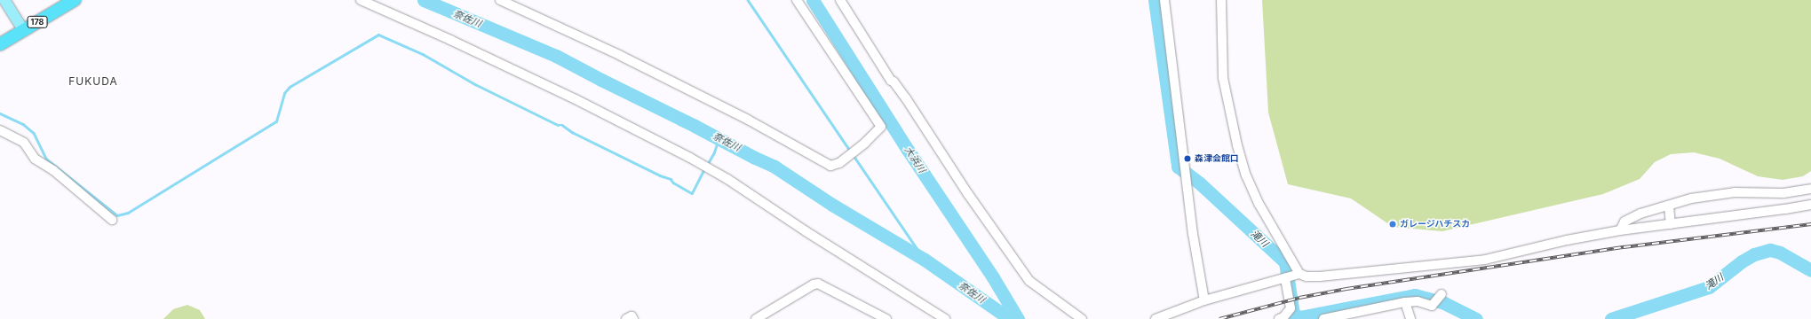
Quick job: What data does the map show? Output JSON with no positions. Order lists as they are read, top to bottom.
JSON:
{
  "streets": {
    "highway": ["178"]
  },
  "districts": ["FUKUDA"],
  "water": ["奈佐川", "大浜川", "滝川"],
  "places": ["森津会館口", "ガレージハチスカ"]
}
